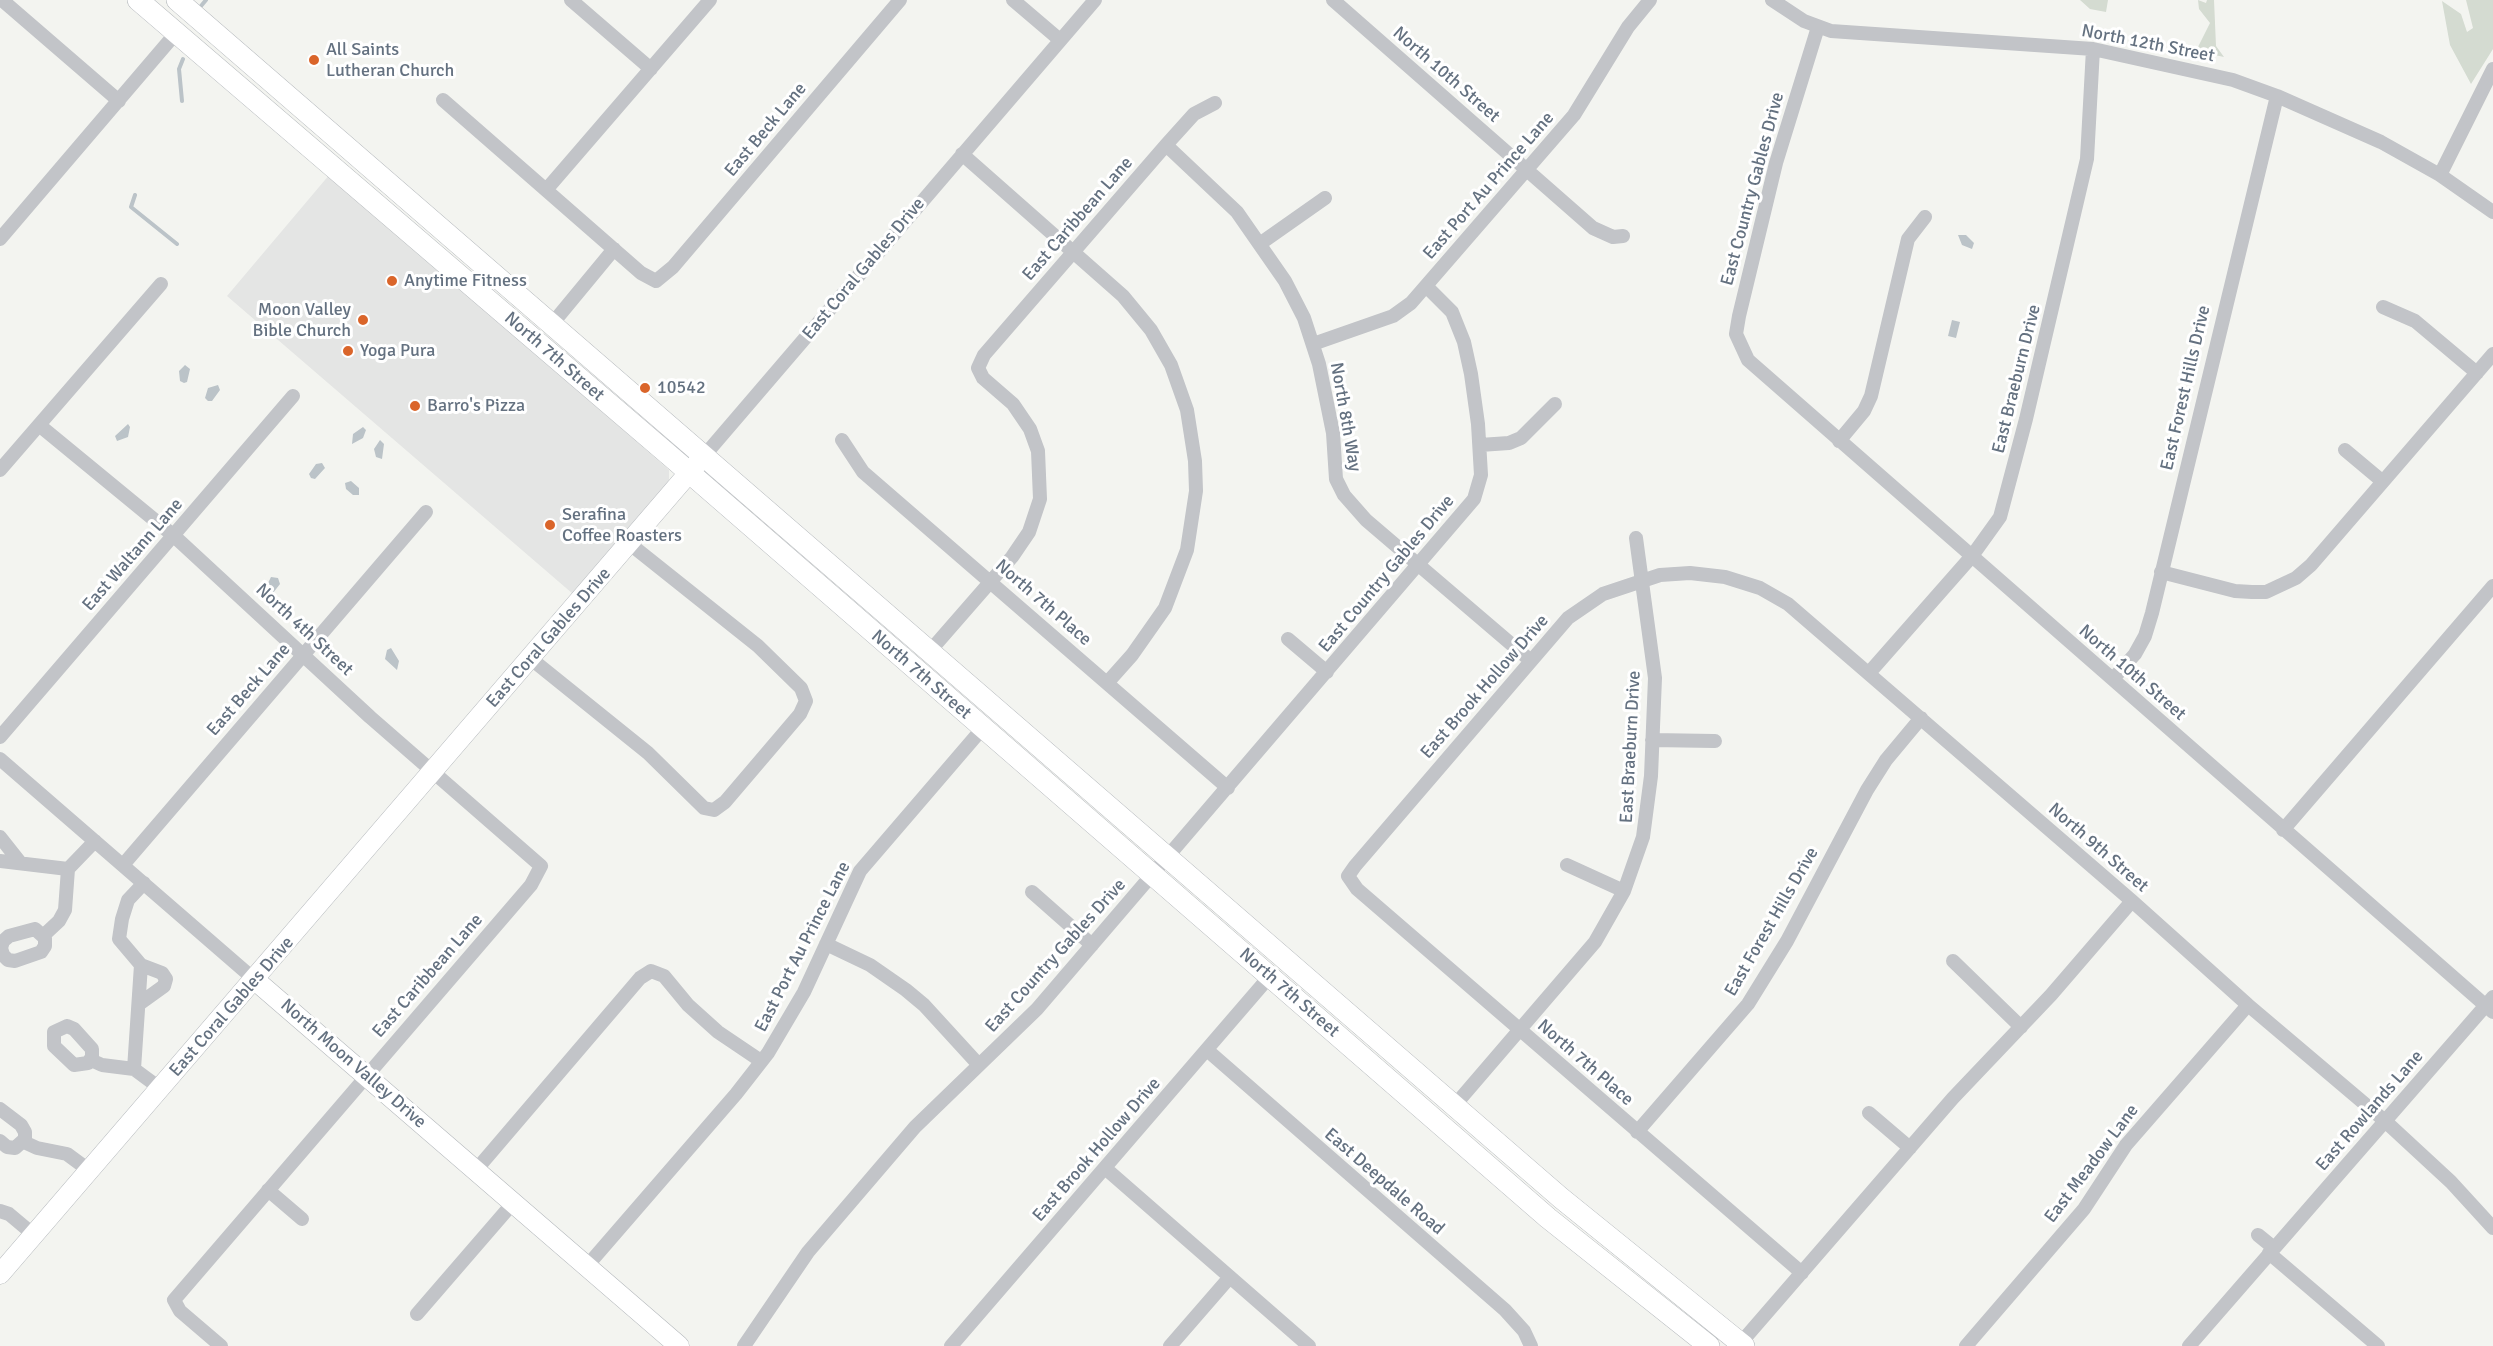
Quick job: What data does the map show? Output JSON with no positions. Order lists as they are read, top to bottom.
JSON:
{
  "streets": {
    "main road": ["North 7th Street"],
    "street": [
      "North 12th Street",
      "North 10th Street",
      "East Beck Lane",
      "East Port Au Prince Lane",
      "East Country Gables Drive",
      "East Caribbean Lane",
      "East Coral Gables Drive",
      "East Braeburn Drive",
      "East Forest Hills Drive",
      "North 8th Way",
      "East Waltann Lane",
      "North 7th Place",
      "North 4th Street",
      "East Brook Hollow Drive",
      "North 9th Street",
      "North Moon Valley Drive",
      "East Rowlands Lane",
      "East Meadow Lane",
      "East Deepdale Road"
    ]
  },
  "crossings": [
    ["North 12th Street", "East Country Gables Drive"],
    ["North 12th Street", "East Braeburn Drive"],
    ["North 12th Street", "East Forest Hills Drive"],
    ["North 10th Street", "East Port Au Prince Lane"],
    ["North 10th Street", "East Country Gables Drive"],
    ["North 10th Street", "East Braeburn Drive"],
    ["North 10th Street", "East Forest Hills Drive"],
    ["North 10th Street", "East Rowlands Lane"],
    ["East Beck Lane", "North 4th Street"],
    ["East Beck Lane", "North Moon Valley Drive"],
    ["East Port Au Prince Lane", "North 7th Street"],
    ["East Port Au Prince Lane", "North 8th Way"],
    ["East Port Au Prince Lane", "North Moon Valley Drive"],
    ["East Country Gables Drive", "North 7th Street"],
    ["East Country Gables Drive", "North 8th Way"],
    ["East Country Gables Drive", "North 7th Place"],
    ["East Caribbean Lane", "North 8th Way"],
    ["East Caribbean Lane", "North 7th Place"],
    ["East Caribbean Lane", "North 4th Street"],
    ["East Caribbean Lane", "North Moon Valley Drive"],
    ["East Coral Gables Drive", "North 7th Street"],
    ["East Coral Gables Drive", "North 4th Street"],
    ["East Coral Gables Drive", "North Moon Valley Drive"],
    ["North 7th Street", "East Braeburn Drive"],
    ["North 7th Street", "East Brook Hollow Drive"],
    ["East Braeburn Drive", "North 7th Place"],
    ["East Braeburn Drive", "East Brook Hollow Drive"],
    ["East Braeburn Drive", "North 9th Street"],
    ["East Forest Hills Drive", "North 7th Place"],
    ["East Forest Hills Drive", "North 9th Street"],
    ["North 8th Way", "East Brook Hollow Drive"],
    ["East Waltann Lane", "North 4th Street"],
    ["North 7th Place", "East Brook Hollow Drive"],
    ["East Brook Hollow Drive", "North 9th Street"],
    ["East Brook Hollow Drive", "East Deepdale Road"],
    ["North 9th Street", "East Rowlands Lane"],
    ["North 9th Street", "East Meadow Lane"]
  ],
  "places": [
    "All Saints Lutheran Church",
    "Anytime Fitness",
    "Moon Valley Bible Church",
    "Yoga Pura",
    "10542",
    "Barro's Pizza",
    "Serafina Coffee Roasters"
  ]
}
